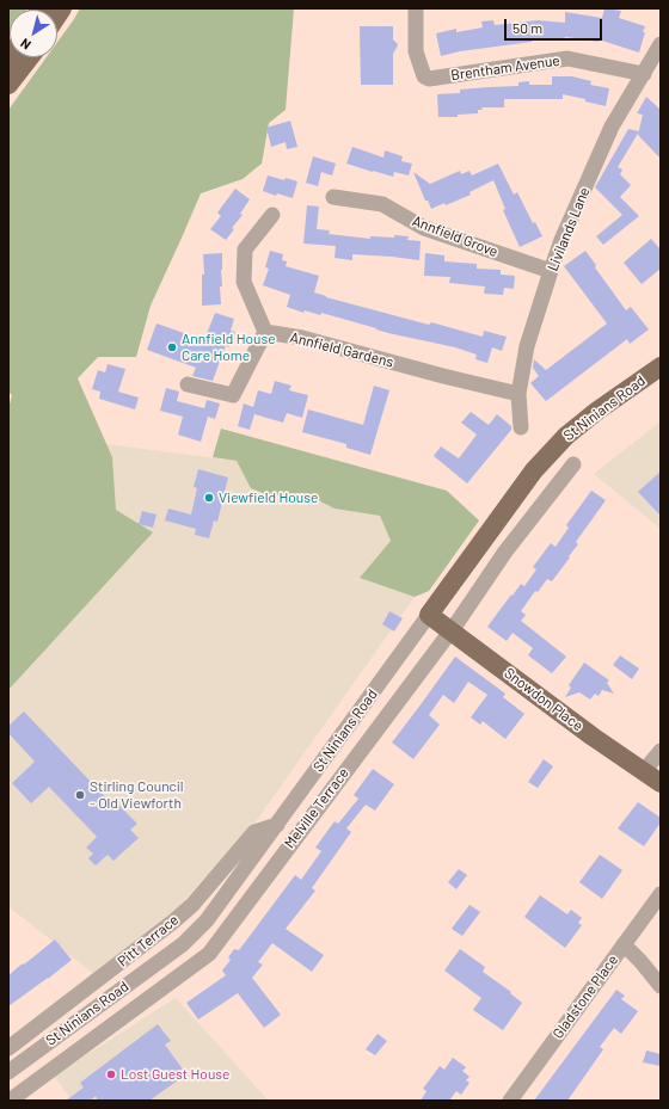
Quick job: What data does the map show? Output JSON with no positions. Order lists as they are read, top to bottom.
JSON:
{
  "streets": {
    "main road": ["St Ninians Road", "Snowdon Place"],
    "street": [
      "Brentham Avenue",
      "Livilands Lane",
      "Annfield Grove",
      "Annfield Gardens",
      "Melville Terrace",
      "Pitt Terrace",
      "Gladstone Place"
    ]
  },
  "crossings": [
    ["Brentham Avenue", "Livilands Lane"],
    ["Livilands Lane", "Annfield Grove"],
    ["Livilands Lane", "Annfield Gardens"],
    ["St Ninians Road", "Snowdon Place"],
    ["St Ninians Road", "Pitt Terrace"],
    ["Snowdon Place", "Melville Terrace"]
  ],
  "places": [
    "Annfield House Care Home",
    "Viewfield House",
    "Stirling Council - Old Viewforth",
    "Lost Guest House"
  ],
  "scale_bar": "50 m",
  "north": "bottom left"
}
